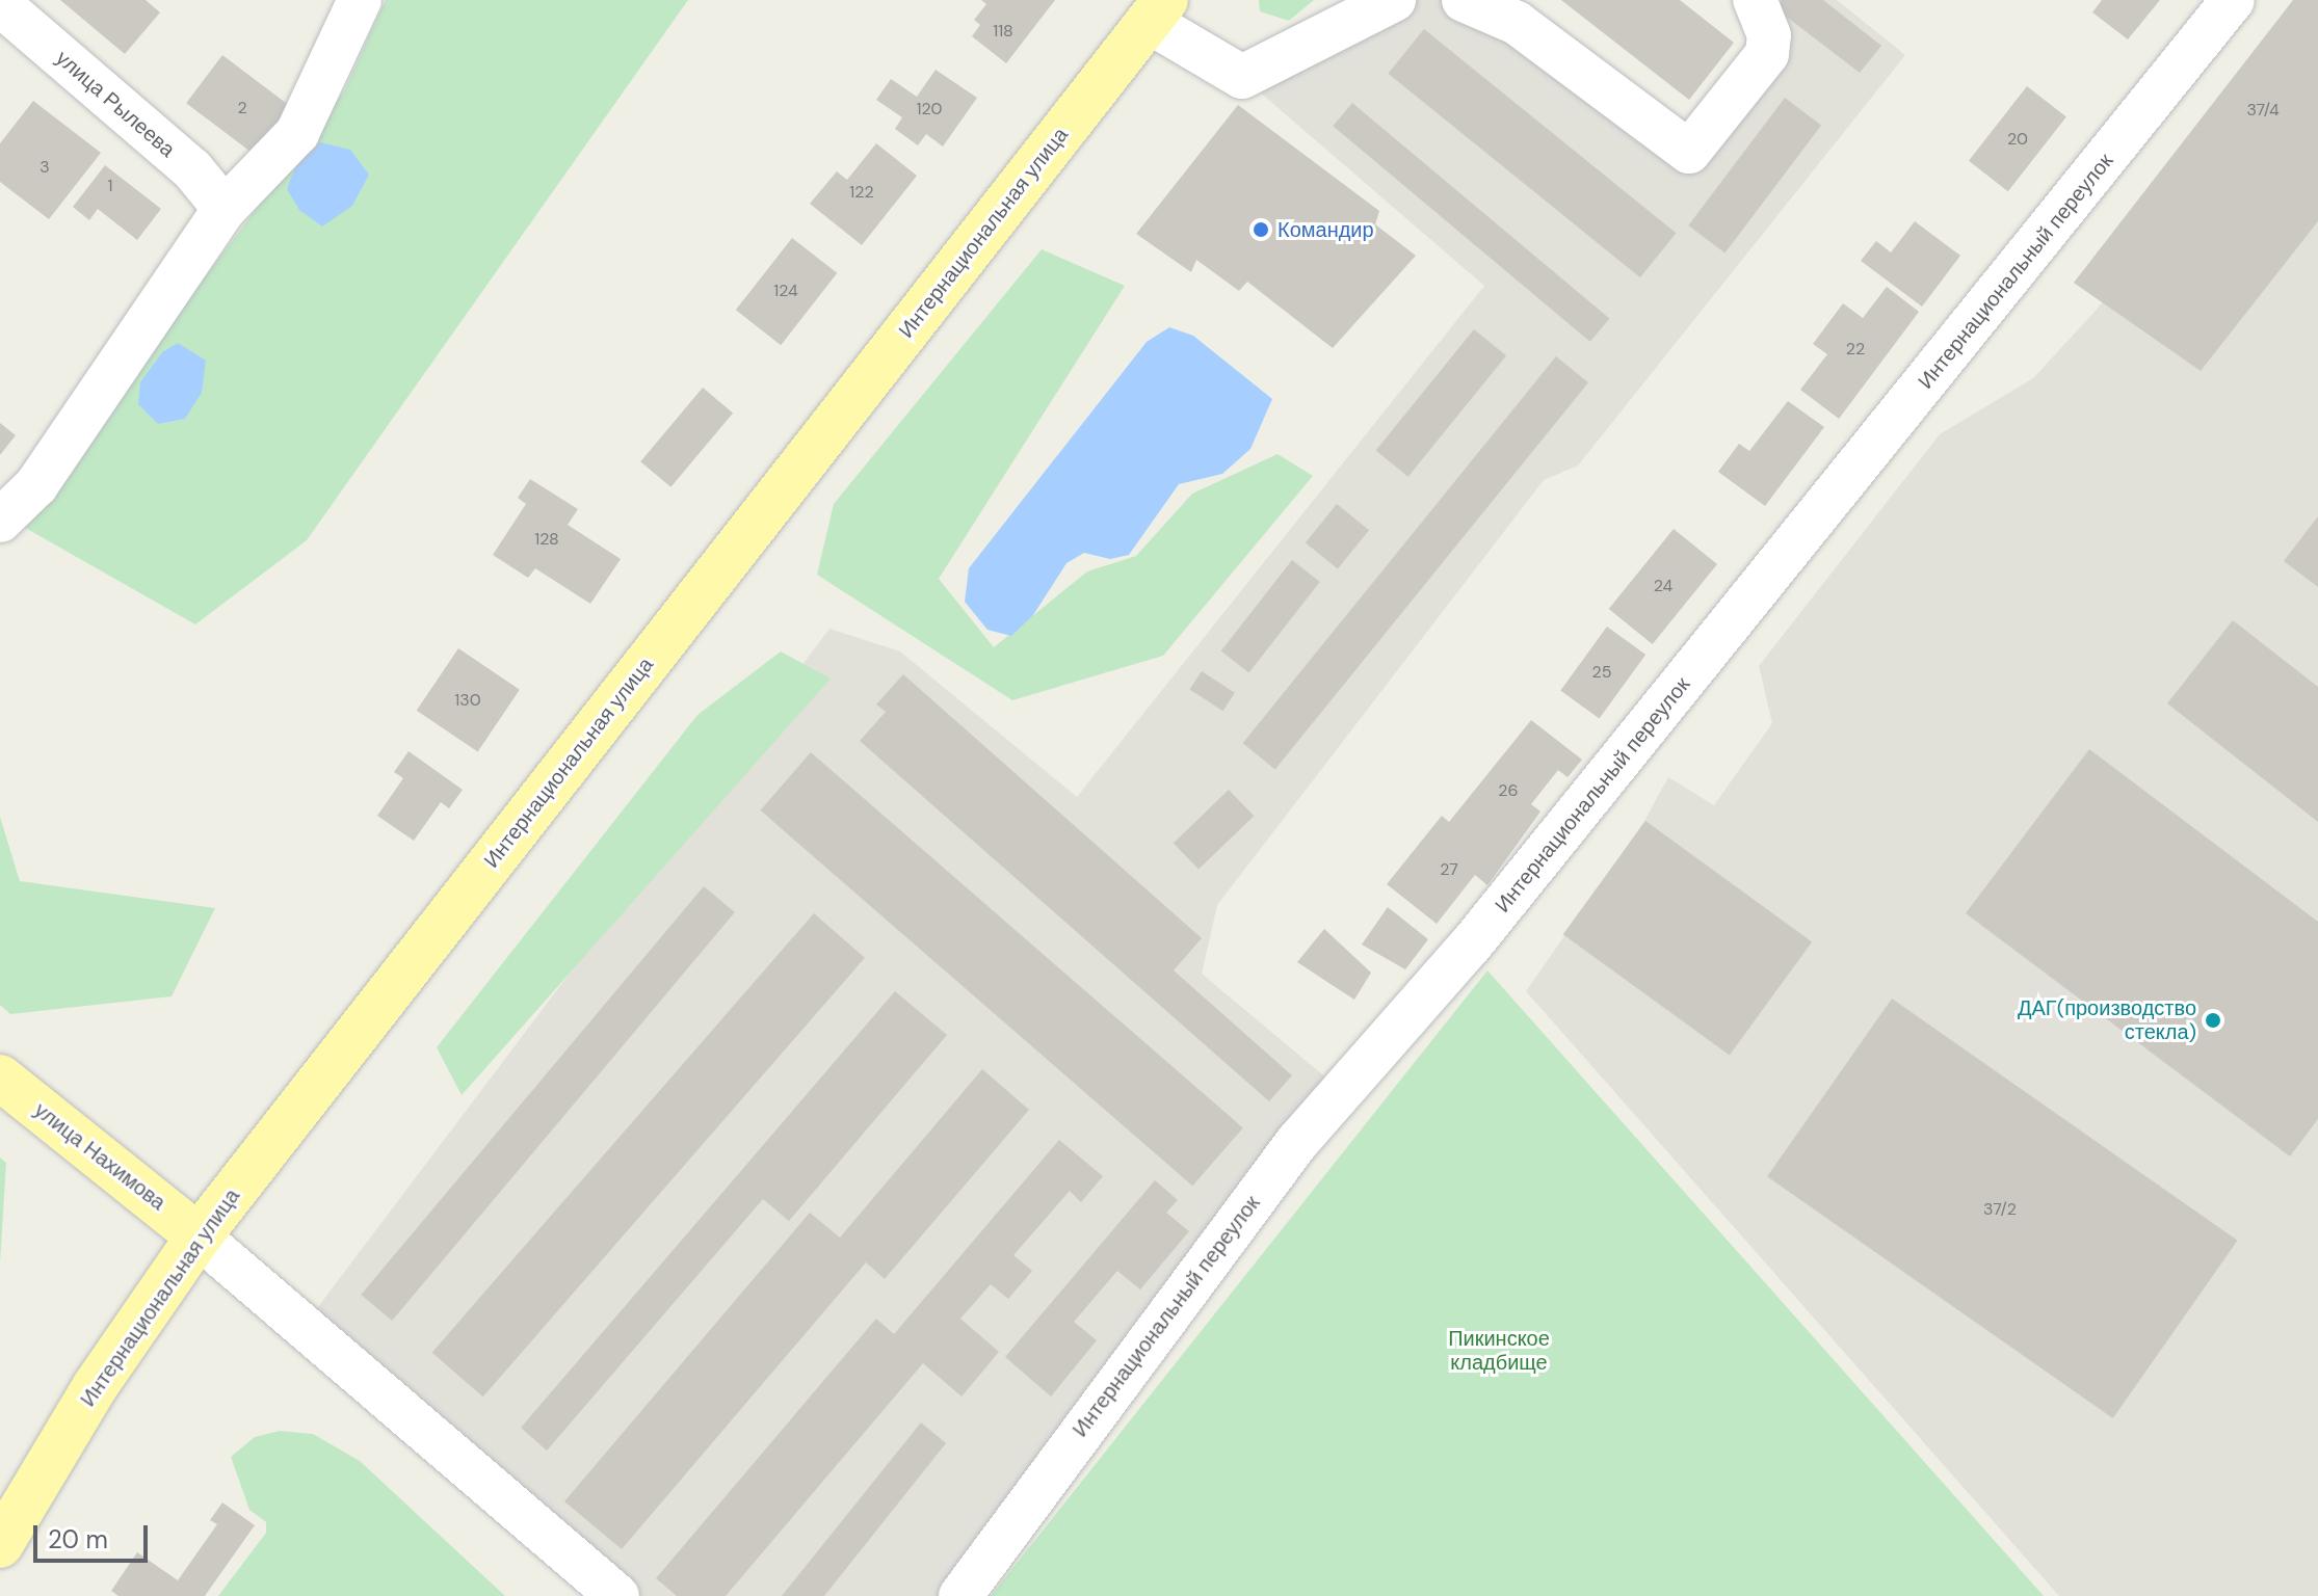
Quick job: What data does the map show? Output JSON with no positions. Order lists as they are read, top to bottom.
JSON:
{
  "streets": {
    "main road": ["Интернациональная улица", "улица Нахимова"],
    "street": ["улица Рылеева", "Интернациональный переулок"]
  },
  "crossings": [
    ["Интернациональная улица", "улица Нахимова"]
  ],
  "parks": ["Пикинское кладбище"],
  "places": ["Командир", "ДАГ(производство стекла)"],
  "house_numbers": [
    "118",
    "2",
    "120",
    "37/4",
    "20",
    "3",
    "1",
    "122",
    "124",
    "22",
    "128",
    "24",
    "25",
    "130",
    "26",
    "27",
    "37/2"
  ],
  "scale_bar": "20 m"
}
